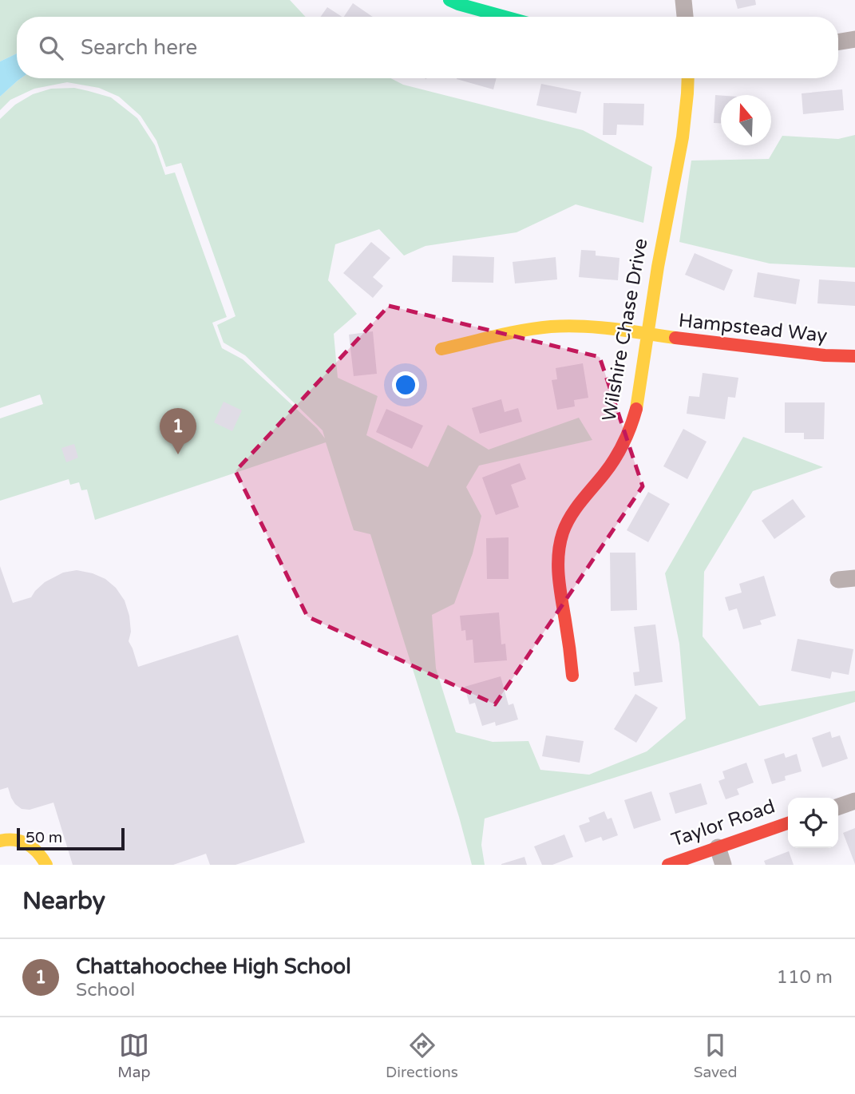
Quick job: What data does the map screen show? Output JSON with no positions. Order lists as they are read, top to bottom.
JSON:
{
  "streets": {
    "street": ["Hampstead Way", "Wilshire Chase Drive", "Taylor Road"]
  },
  "crossings": [
    ["Hampstead Way", "Wilshire Chase Drive"]
  ],
  "scale_bar": "50 m",
  "north": "top",
  "page": {
    "search": "Search here",
    "pins": "1",
    "scale": "50 m",
    "heading": "Nearby",
    "list": [
      {
        "mark": "1",
        "name": "Chattahoochee High School",
        "note": "School",
        "value": "110 m"
      }
    ],
    "nav": ["Map", "Directions", "Saved"]
  }
}
